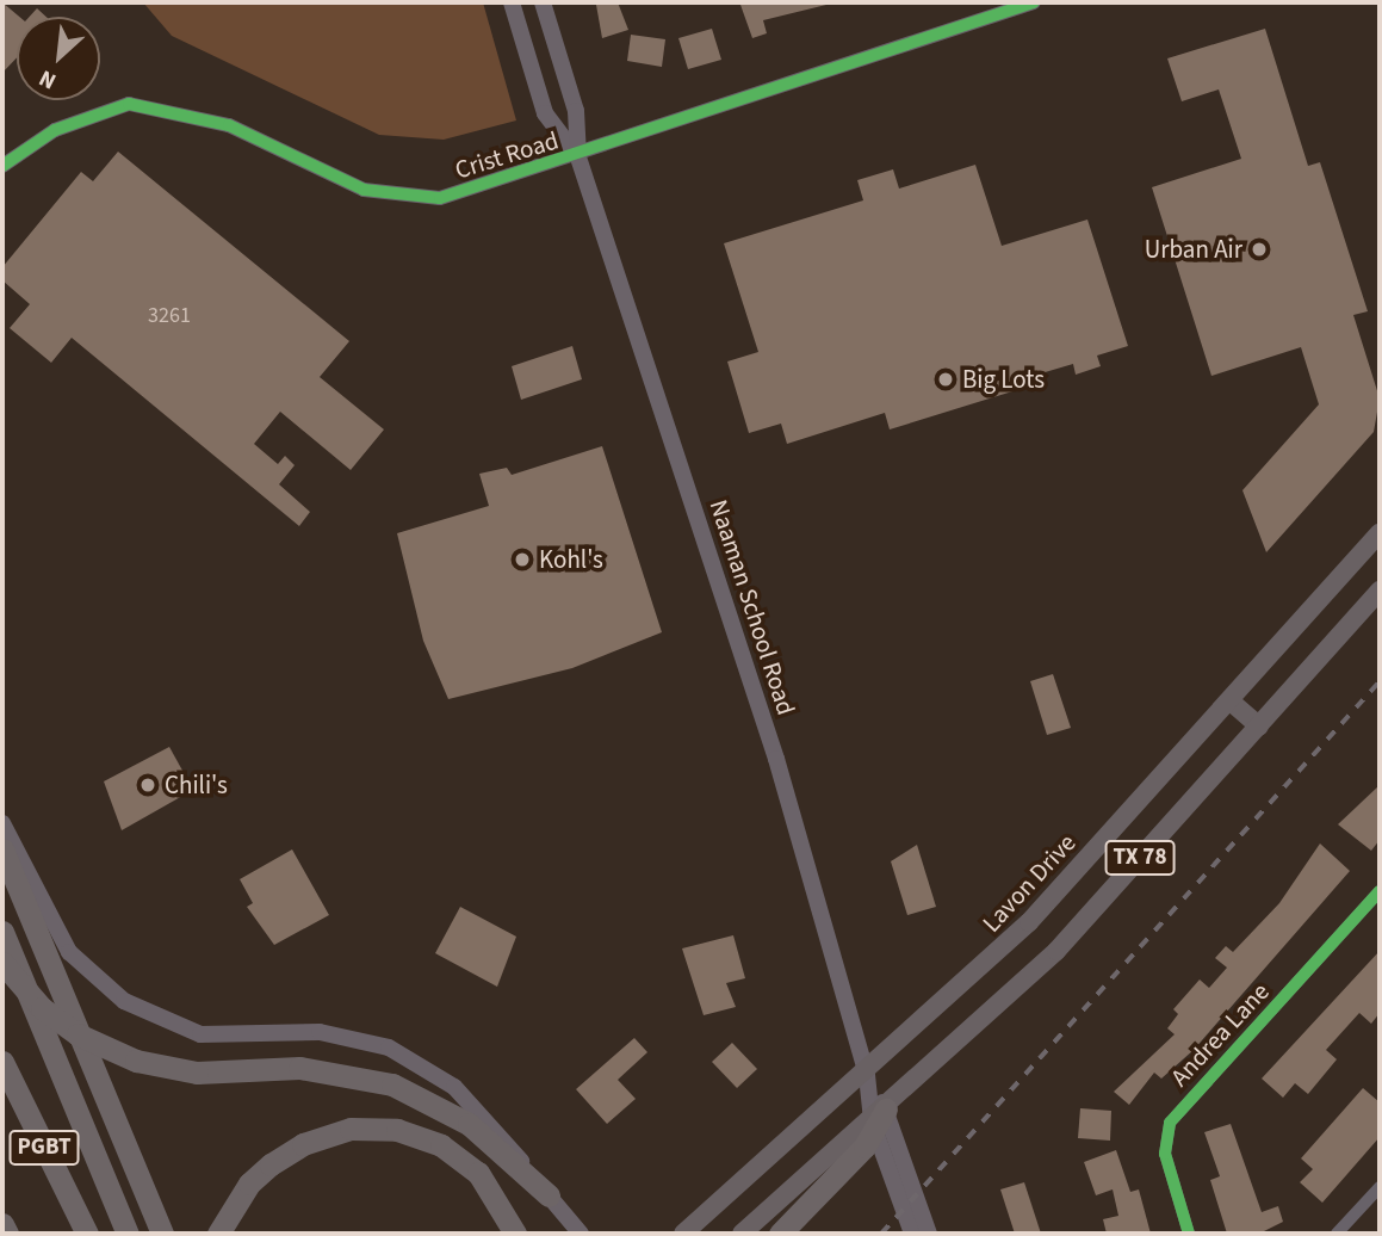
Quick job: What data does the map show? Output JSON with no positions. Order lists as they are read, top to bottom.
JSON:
{
  "streets": {
    "highway": ["PGBT"],
    "main road": ["Naaman School Road", "TX 78", "Lavon Drive"],
    "street": ["Crist Road", "Andrea Lane"]
  },
  "crossings": [
    ["Crist Road", "Naaman School Road"],
    ["Naaman School Road", "TX 78"],
    ["Naaman School Road", "Lavon Drive"]
  ],
  "places": [
    "Urban Air",
    "Big Lots",
    "Kohl's",
    "Chili's"
  ],
  "house_numbers": ["3261"],
  "north": "bottom left"
}
